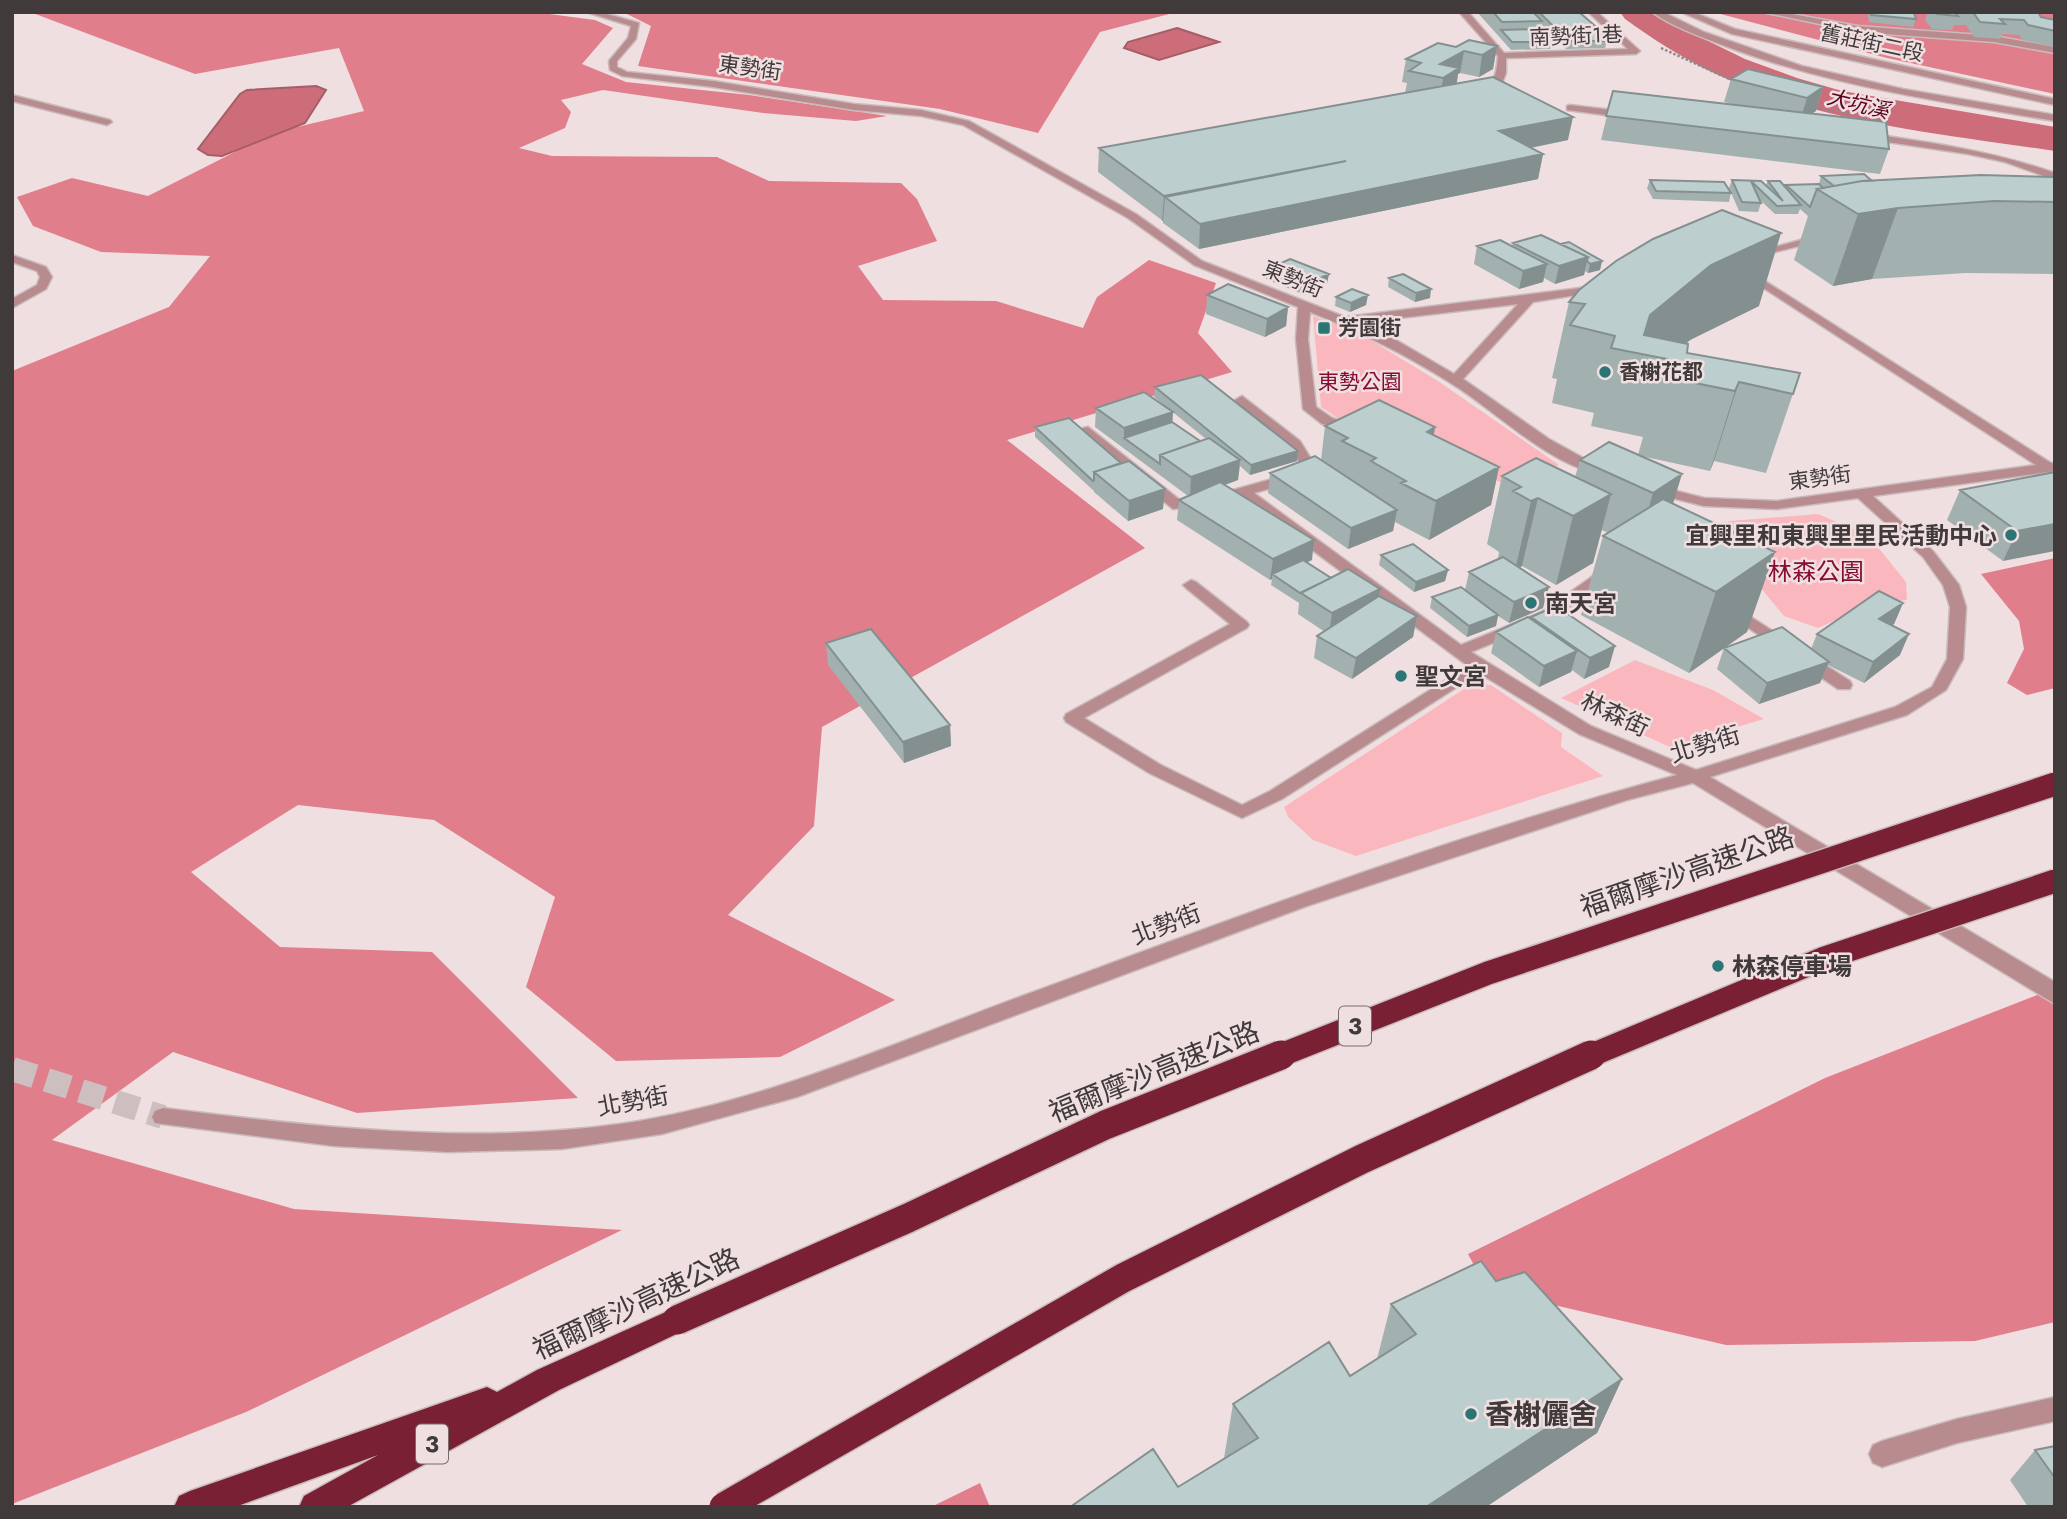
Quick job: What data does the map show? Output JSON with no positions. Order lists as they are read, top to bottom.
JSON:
{
  "streets": {
    "highway": ["福爾摩沙高速公路", "3"],
    "street": [
      "南勢街1巷",
      "舊莊街二段",
      "東勢街",
      "林森街",
      "北勢街"
    ]
  },
  "crossings": [
    ["東勢街", "北勢街"],
    ["林森街", "北勢街"]
  ],
  "water": ["大坑溪"],
  "parks": ["東勢公園", "林森公園"],
  "places": {
    "transit": ["芳園街"],
    "other": [
      "香榭花都",
      "宜興里和東興里里民活動中心",
      "南天宮",
      "聖文宮",
      "林森停車場",
      "香榭儷舍"
    ]
  }
}
